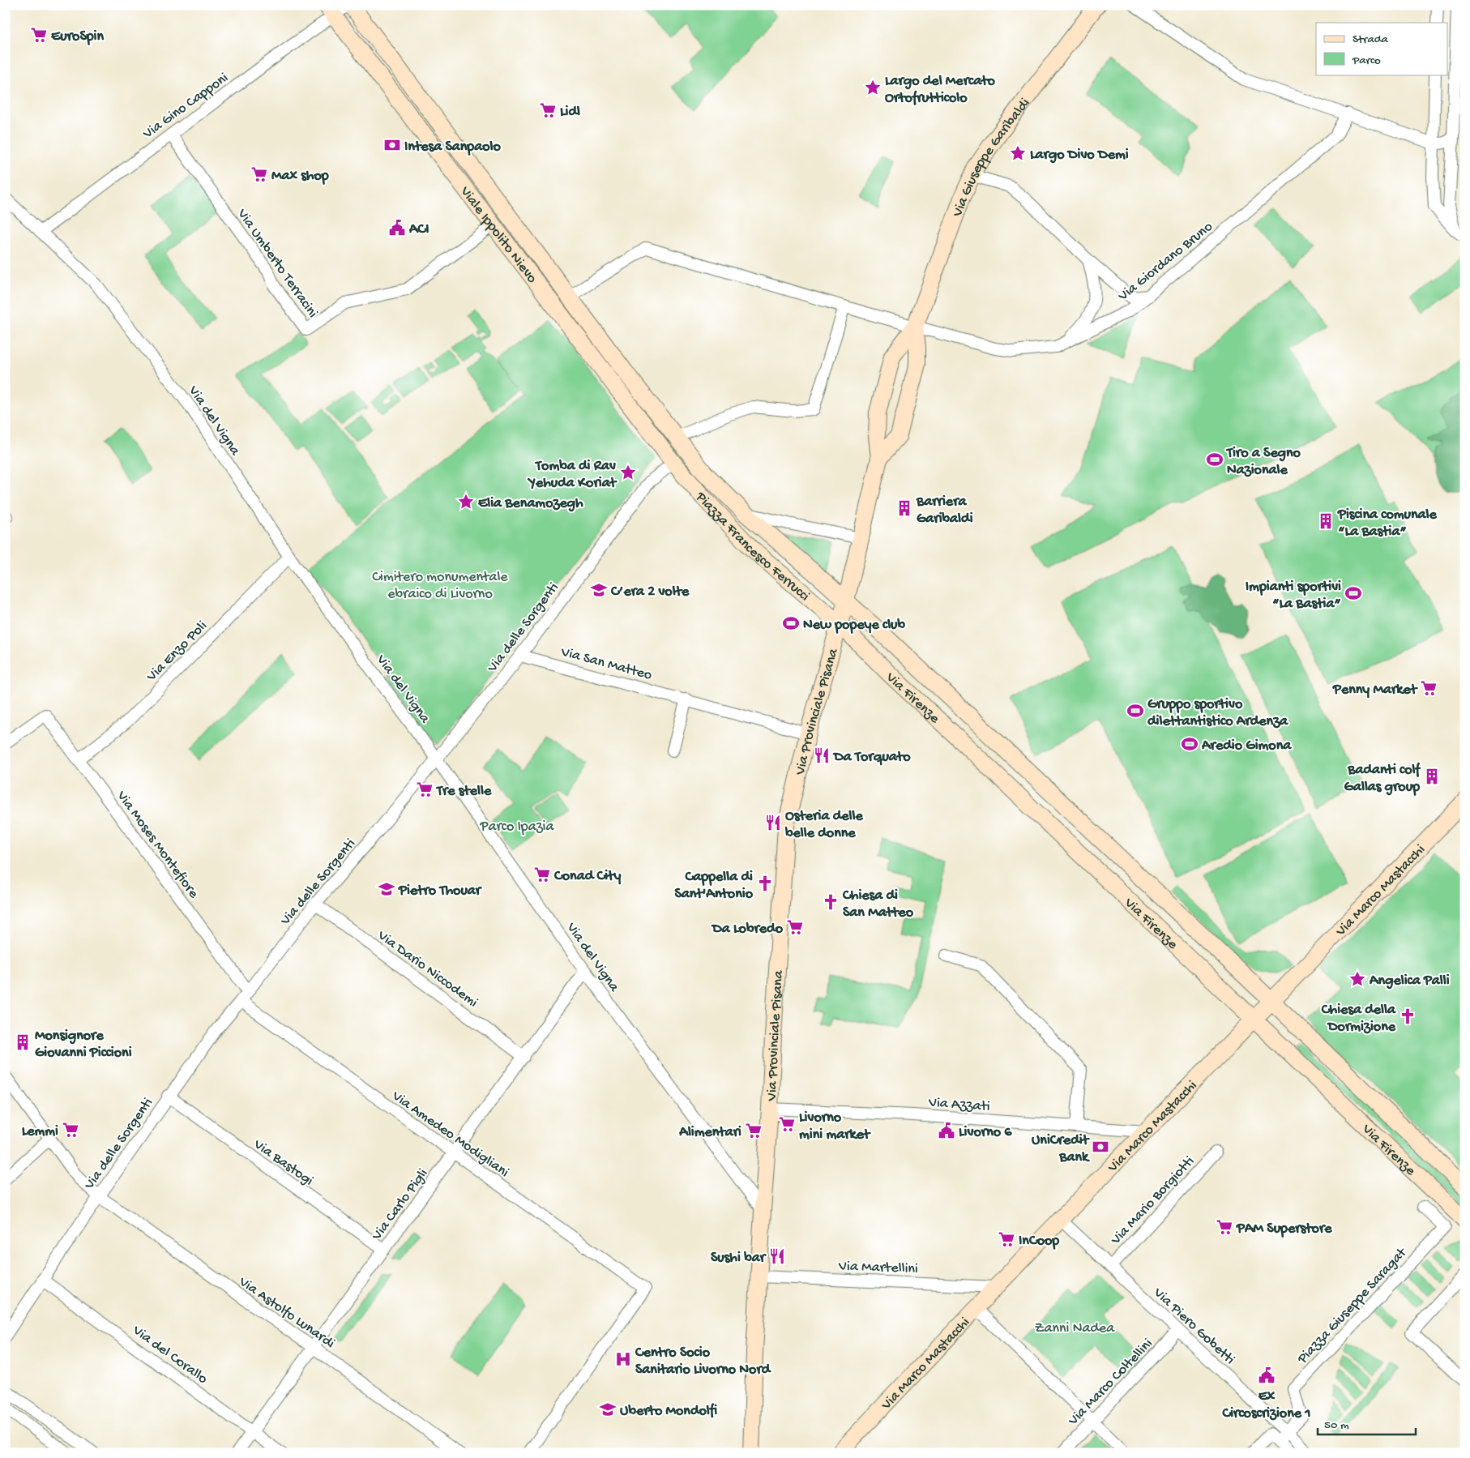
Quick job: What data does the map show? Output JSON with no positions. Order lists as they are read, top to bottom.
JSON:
{
  "streets": {
    "main road": [
      "Via Giuseppe Garibaldi",
      "Viale Ippolito Nievo",
      "Piazza Francesco Ferrucci",
      "Via Firenze",
      "Via Provinciale Pisana",
      "Via Marco Mastacchi"
    ],
    "street": [
      "Via Gino Capponi",
      "Via Giordano Bruno",
      "Via Umberto Terracini",
      "Via del Vigna",
      "Via delle Sorgenti",
      "Via Enzo Poli",
      "Via San Matteo",
      "Via Moses Montefiore",
      "Via Dario Niccodemi",
      "Via Azzati",
      "Via Amedeo Modigliani",
      "Via Bastogi",
      "Via Mario Borgiotti",
      "Via Carlo Pigli",
      "Via Martellini",
      "Piazza Giuseppe Saragat",
      "Via Astolfo Lunardi",
      "Via Piero Gobetti",
      "Via del Corallo",
      "Via Marco Coltellini"
    ]
  },
  "crossings": [
    ["Via Gino Capponi", "Viale Ippolito Nievo"],
    ["Via Gino Capponi", "Via Umberto Terracini"],
    ["Via Gino Capponi", "Via del Vigna"],
    ["Via Giuseppe Garibaldi", "Via Giordano Bruno"],
    ["Viale Ippolito Nievo", "Via Umberto Terracini"],
    ["Viale Ippolito Nievo", "Piazza Francesco Ferrucci"],
    ["Viale Ippolito Nievo", "Via delle Sorgenti"],
    ["Via del Vigna", "Via delle Sorgenti"],
    ["Via del Vigna", "Via Enzo Poli"],
    ["Via del Vigna", "Via Provinciale Pisana"],
    ["Via del Vigna", "Via Carlo Pigli"],
    ["Piazza Francesco Ferrucci", "Via delle Sorgenti"],
    ["Piazza Francesco Ferrucci", "Via Firenze"],
    ["Piazza Francesco Ferrucci", "Via Provinciale Pisana"],
    ["Via delle Sorgenti", "Via San Matteo"],
    ["Via delle Sorgenti", "Via Moses Montefiore"],
    ["Via delle Sorgenti", "Via Dario Niccodemi"],
    ["Via delle Sorgenti", "Via Amedeo Modigliani"],
    ["Via delle Sorgenti", "Via Bastogi"],
    ["Via delle Sorgenti", "Via Astolfo Lunardi"],
    ["Via delle Sorgenti", "Via del Corallo"],
    ["Via Enzo Poli", "Via Moses Montefiore"],
    ["Via San Matteo", "Via Provinciale Pisana"],
    ["Via Firenze", "Via Provinciale Pisana"],
    ["Via Firenze", "Via Marco Mastacchi"],
    ["Via Provinciale Pisana", "Via Azzati"],
    ["Via Provinciale Pisana", "Via Martellini"],
    ["Via Marco Mastacchi", "Via Azzati"],
    ["Via Marco Mastacchi", "Via Martellini"],
    ["Via Marco Mastacchi", "Via Piero Gobetti"],
    ["Via Dario Niccodemi", "Via Carlo Pigli"],
    ["Via Amedeo Modigliani", "Via Carlo Pigli"],
    ["Via Bastogi", "Via Carlo Pigli"],
    ["Via Mario Borgiotti", "Via Piero Gobetti"],
    ["Via Carlo Pigli", "Via Astolfo Lunardi"],
    ["Via Carlo Pigli", "Via del Corallo"],
    ["Piazza Giuseppe Saragat", "Via Piero Gobetti"],
    ["Via Piero Gobetti", "Via Marco Coltellini"]
  ],
  "parks": ["Cimitero monumentale ebraico di Livorno", "Parco Ipazia", "Zanni Nadea"],
  "places": {
    "supermarket": [
      "EuroSpin",
      "Lidl",
      "Max shop",
      "Penny Market",
      "Tre stelle",
      "Conad City",
      "Da Lobredo",
      "Livorno mini market",
      "Lemmi",
      "Alimentari",
      "PAM Superstore",
      "InCoop"
    ],
    "place": [
      "Largo del Mercato Ortofrutticolo",
      "Largo Divo Demi",
      "Tomba di Rav Yehuda Koriat",
      "Elia Benamozegh",
      "Angelica Palli"
    ],
    "bank": ["Intesa Sanpaolo", "UniCredit Bank"],
    "public building": ["ACI", "Livorno 6", "Ex Circoscrizione 1"],
    "sports": [
      "Tiro a Segno Nazionale",
      "Impianti sportivi “La Bastia”",
      "New popeye club",
      "Gruppo sportivo dilettantistico Ardenza",
      "Aredio Gimona"
    ],
    "building": [
      "Barriera Garibaldi",
      "Piscina comunale “La Bastia”",
      "Badanti colf Gallas group",
      "Monsignore Giovanni Piccioni"
    ],
    "school or university": ["C’era 2 volte", "Pietro Thouar", "Uberto Mondolfi"],
    "restaurant": ["Da Torquato", "Osteria delle belle donne", "Sushi bar"],
    "church": ["Cappella di Sant'Antonio", "Chiesa di San Matteo", "Chiesa della Dormizione"],
    "hospital": ["Centro Socio Sanitario Livorno Nord"]
  },
  "legend": ["Strada", "Parco"],
  "scale_bar": "50 m"
}
